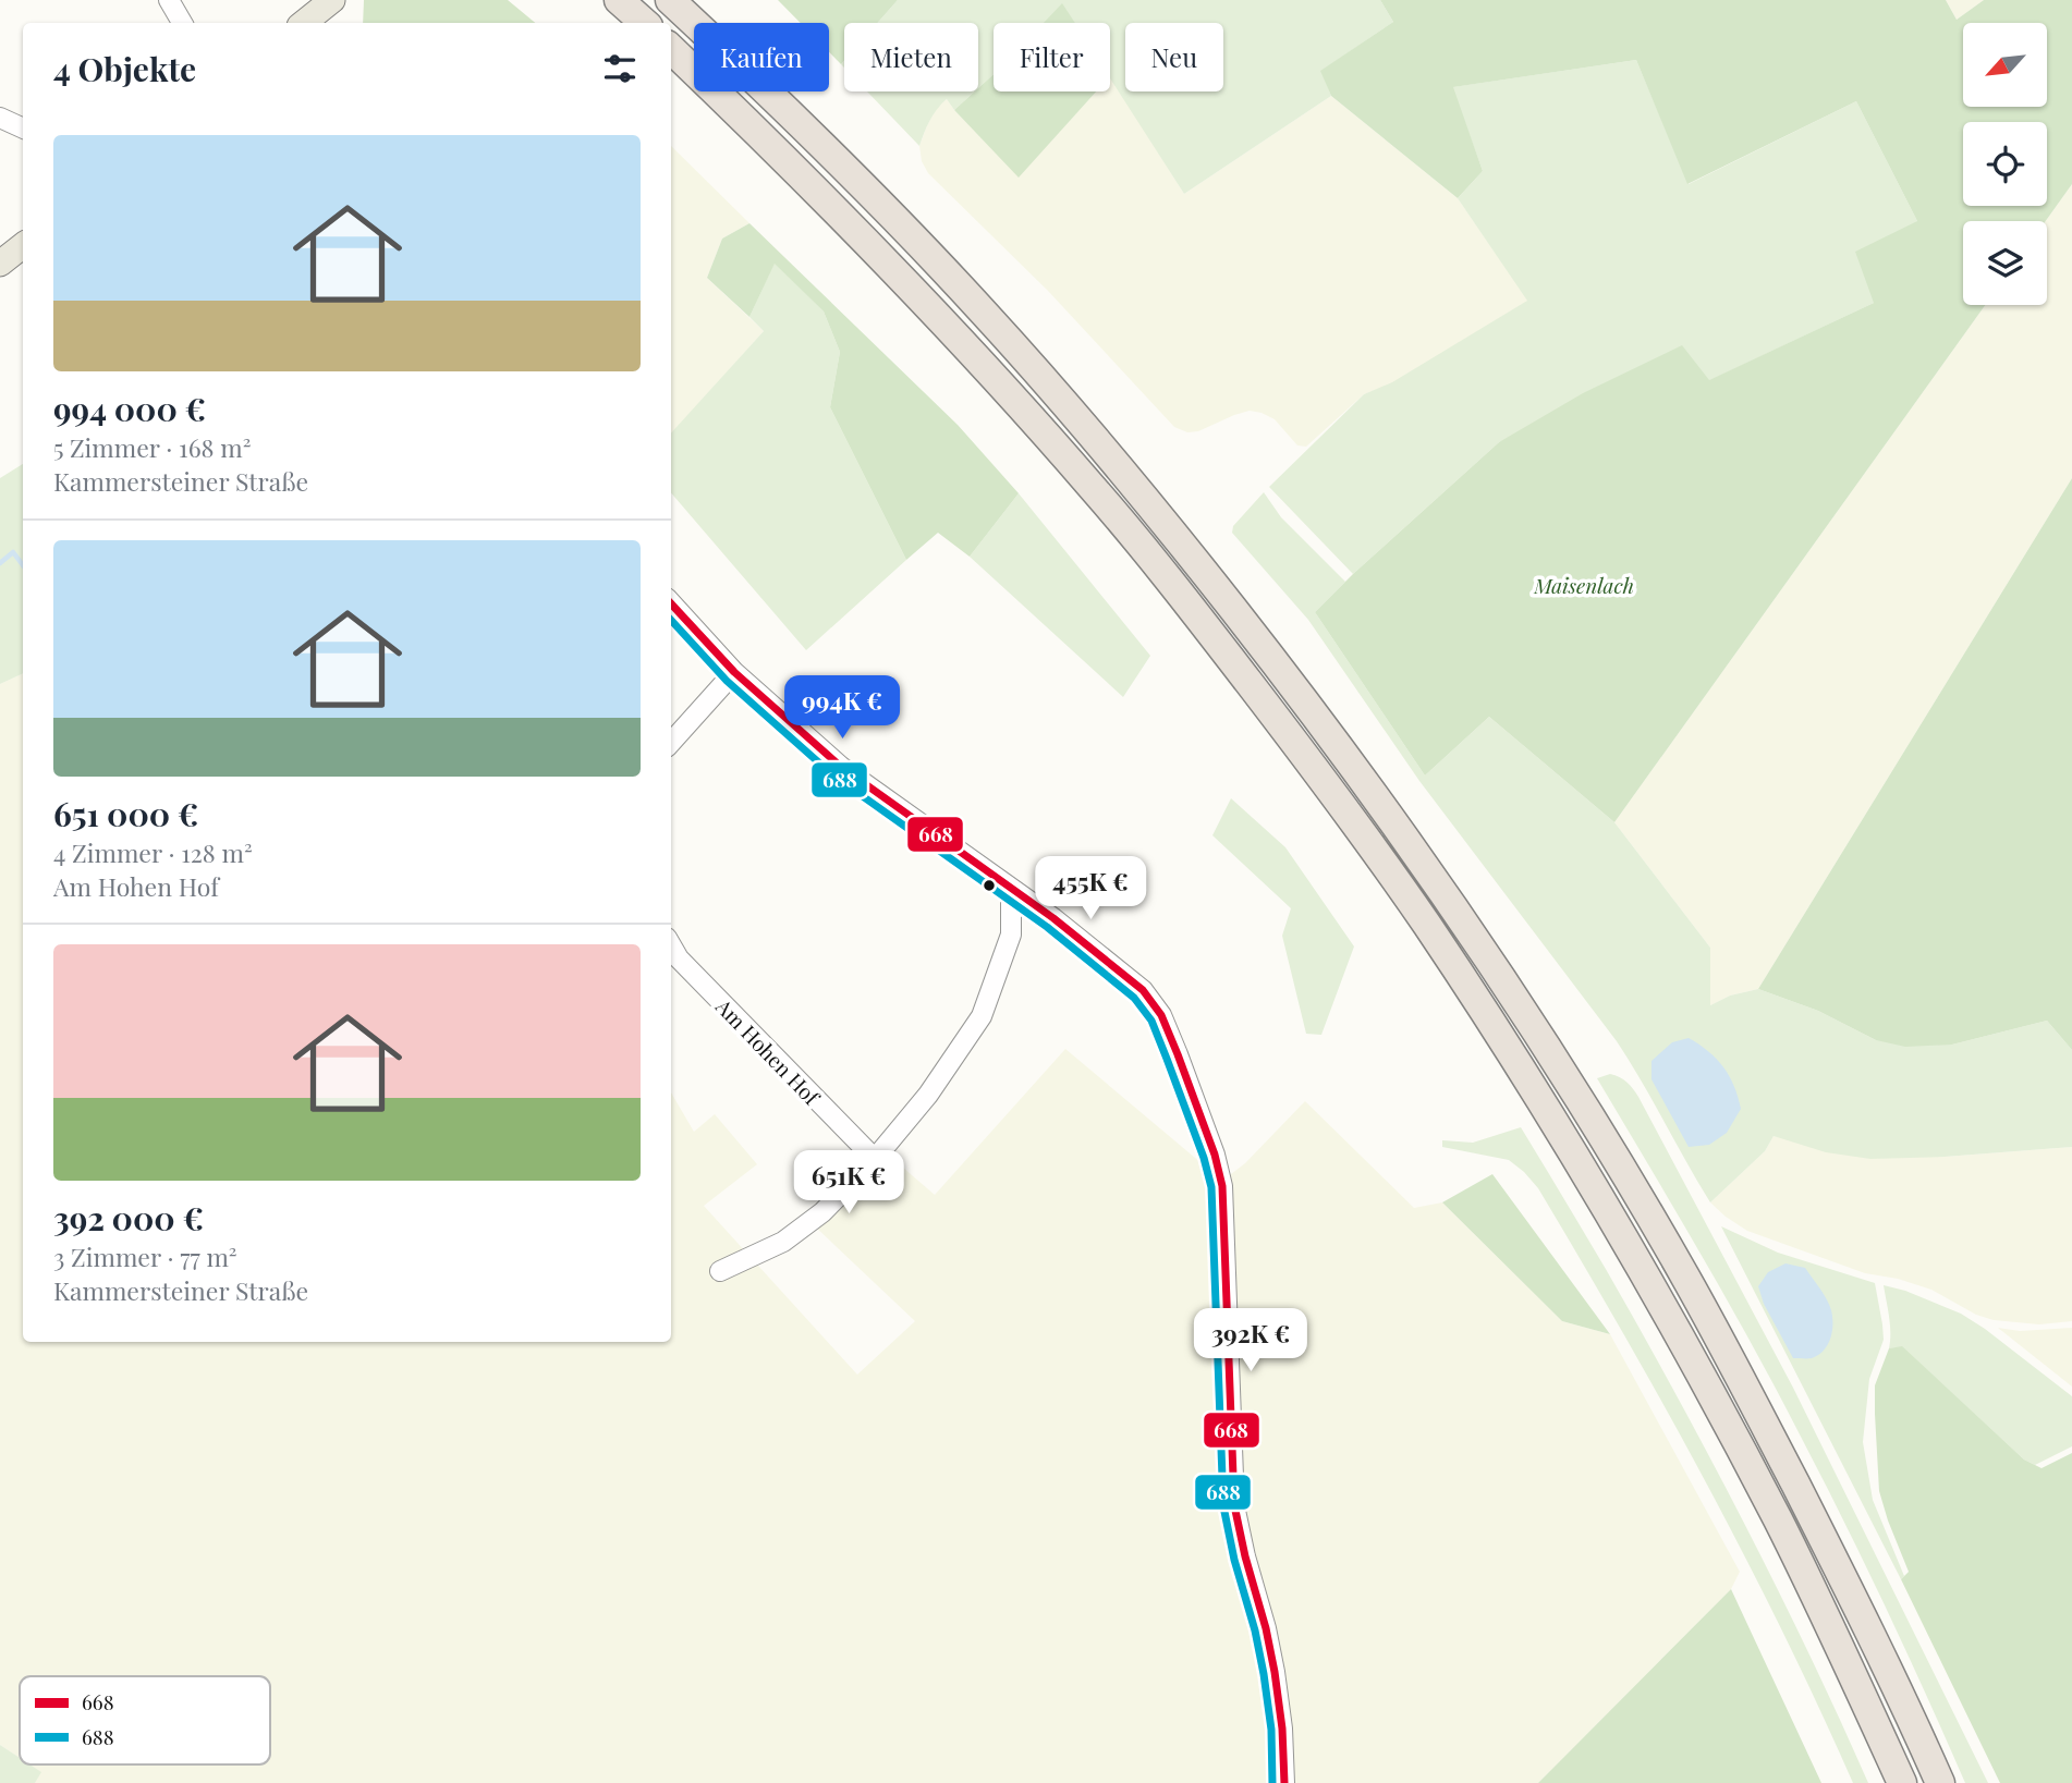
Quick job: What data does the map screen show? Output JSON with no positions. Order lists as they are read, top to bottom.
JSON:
{
  "streets": {
    "street": ["Am Hohen Hof"]
  },
  "parks": ["Maisenlach"],
  "lines": ["transit line 668", "transit line 688"],
  "legend": ["668", "688"],
  "north": "bottom left",
  "page": {
    "chip": [
      "Kaufen",
      "Mieten",
      "Filter",
      "Neu"
    ],
    "heading": "4 Objekte",
    "list": [
      {
        "name": "994 000 €",
        "note": "5 Zimmer · 168 m² · Kammersteiner Straße"
      },
      {
        "name": "651 000 €",
        "note": "4 Zimmer · 128 m² · Am Hohen Hof"
      },
      {
        "name": "392 000 €",
        "note": "3 Zimmer · 77 m² · Kammersteiner Straße"
      }
    ],
    "price": [
      "994K €",
      "455K €",
      "651K €",
      "392K €"
    ]
  }
}
